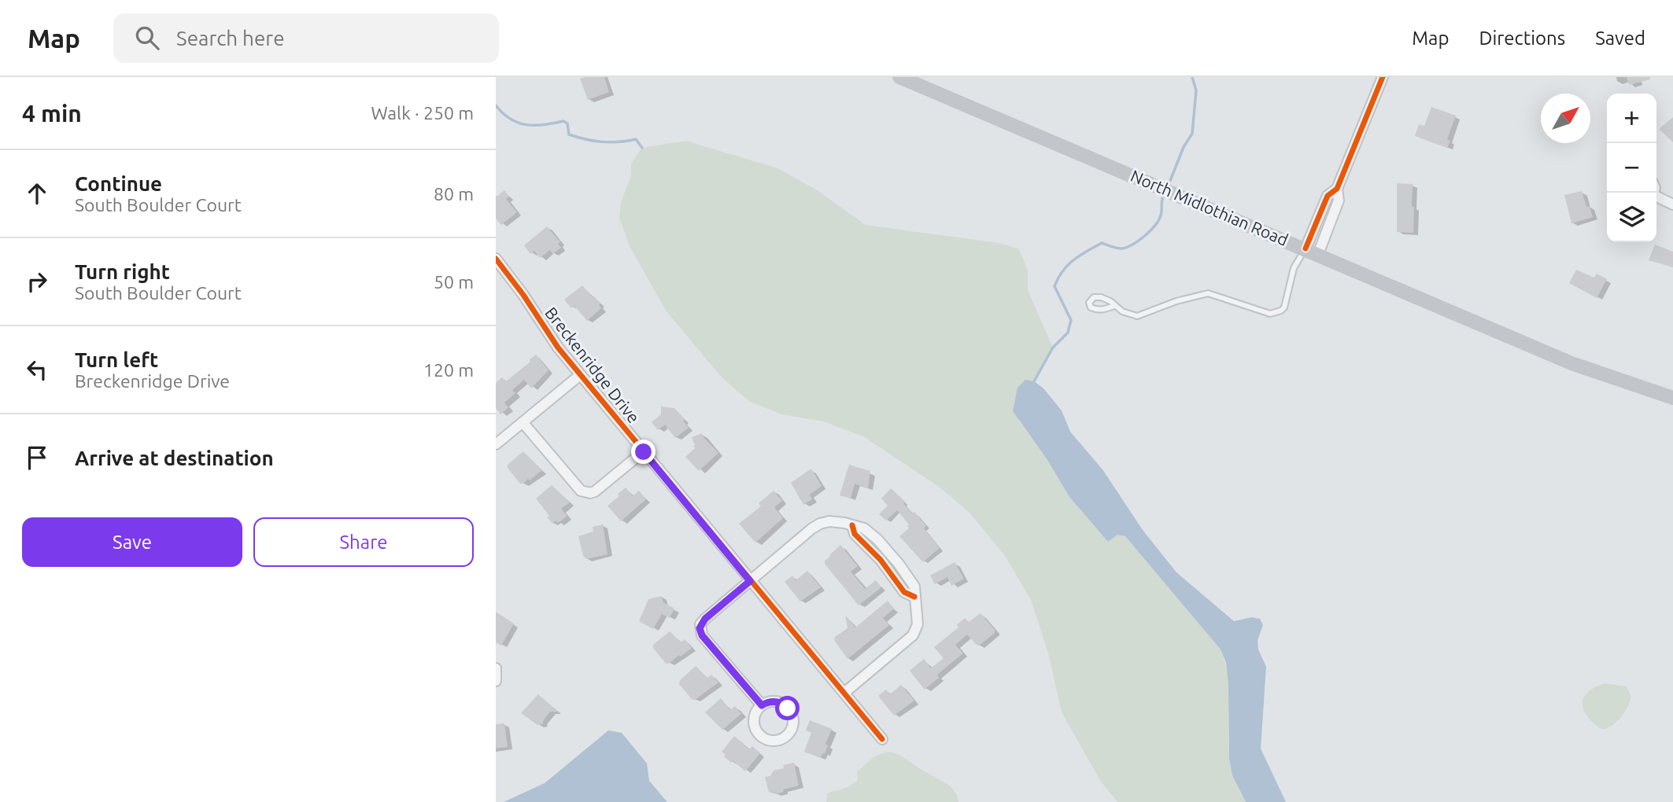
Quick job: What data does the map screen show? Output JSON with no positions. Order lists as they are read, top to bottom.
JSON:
{
  "streets": {
    "main road": ["North Midlothian Road"],
    "street": ["Breckenridge Drive"]
  },
  "north": "top right",
  "page": {
    "header": "Map",
    "search": "Search here",
    "nav": ["Map", "Directions", "Saved"],
    "heading": ["4 min", "Walk · 250 m"],
    "map_buttons": ["+", "−"],
    "list": [
      ["Continue", "South Boulder Court", "80 m"],
      ["Turn right", "South Boulder Court", "50 m"],
      ["Turn left", "Breckenridge Drive", "120 m"],
      "Arrive at destination"
    ],
    "buttons": ["Save", "Share"]
  }
}
